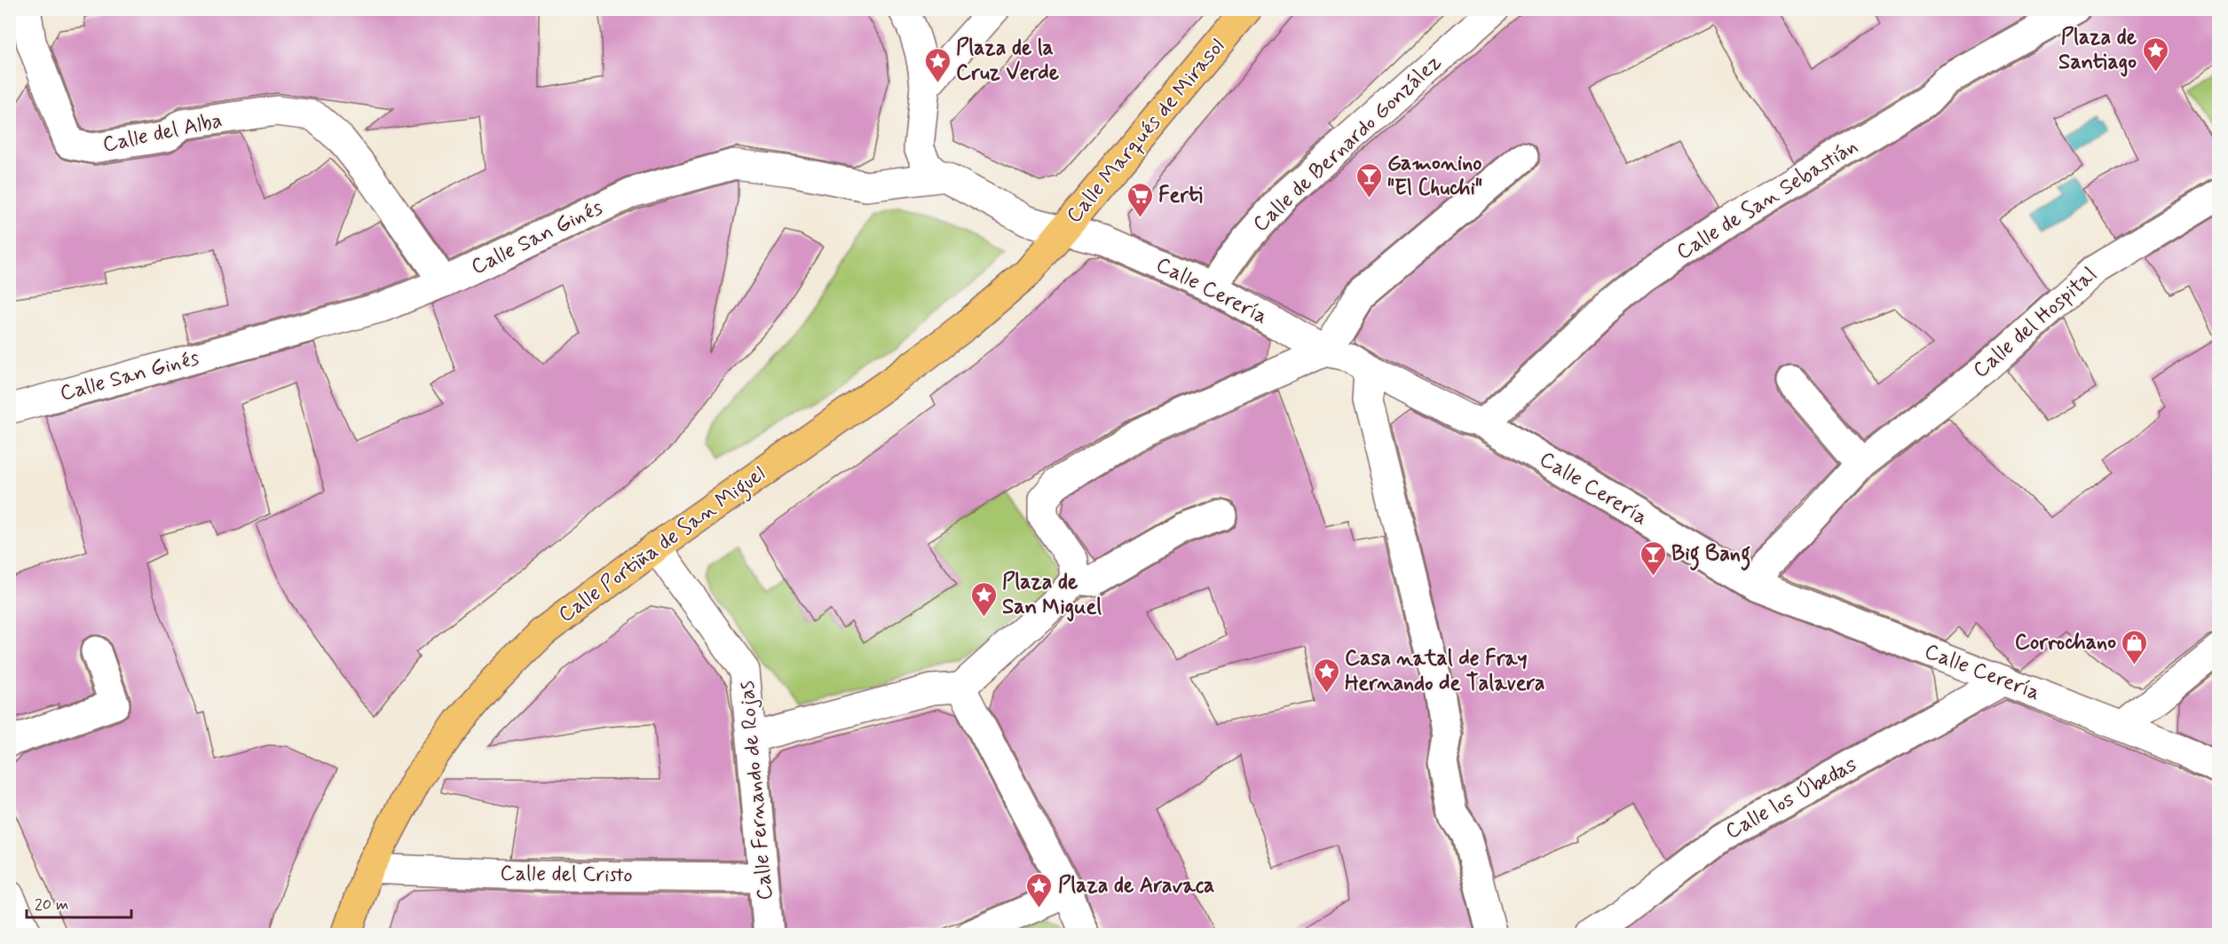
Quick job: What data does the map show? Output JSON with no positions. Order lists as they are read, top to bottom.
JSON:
{
  "streets": {
    "main road": ["Calle Marqués de Mirasol", "Calle Portiña de San Miguel"],
    "street": [
      "Calle del Alba",
      "Calle de Bernardo González",
      "Calle de San Sebastián",
      "Calle San Ginés",
      "Calle Cerería",
      "Calle del Hospital",
      "Calle Fernando de Rojas",
      "Calle los Úbedas",
      "Calle del Cristo"
    ]
  },
  "crossings": [
    ["Calle Marqués de Mirasol", "Calle Cerería"],
    ["Calle Marqués de Mirasol", "Calle Portiña de San Miguel"],
    ["Calle del Alba", "Calle San Ginés"],
    ["Calle de Bernardo González", "Calle Cerería"],
    ["Calle de San Sebastián", "Calle Cerería"],
    ["Calle Cerería", "Calle del Hospital"],
    ["Calle Cerería", "Calle Portiña de San Miguel"],
    ["Calle Cerería", "Calle los Úbedas"],
    ["Calle Portiña de San Miguel", "Calle Fernando de Rojas"],
    ["Calle Portiña de San Miguel", "Calle del Cristo"],
    ["Calle Fernando de Rojas", "Calle del Cristo"]
  ],
  "places": {
    "place": [
      "Plaza de Santiago",
      "Plaza de la Cruz Verde",
      "Plaza de San Miguel",
      "Casa natal de Fray Hernando de Talavera",
      "Plaza de Aravaca"
    ],
    "bar": ["Gamonino \"El Chuchi\"", "Big Bang"],
    "supermarket": ["Ferti"],
    "shop": ["Corrochano"]
  },
  "scale_bar": "20 m"
}
